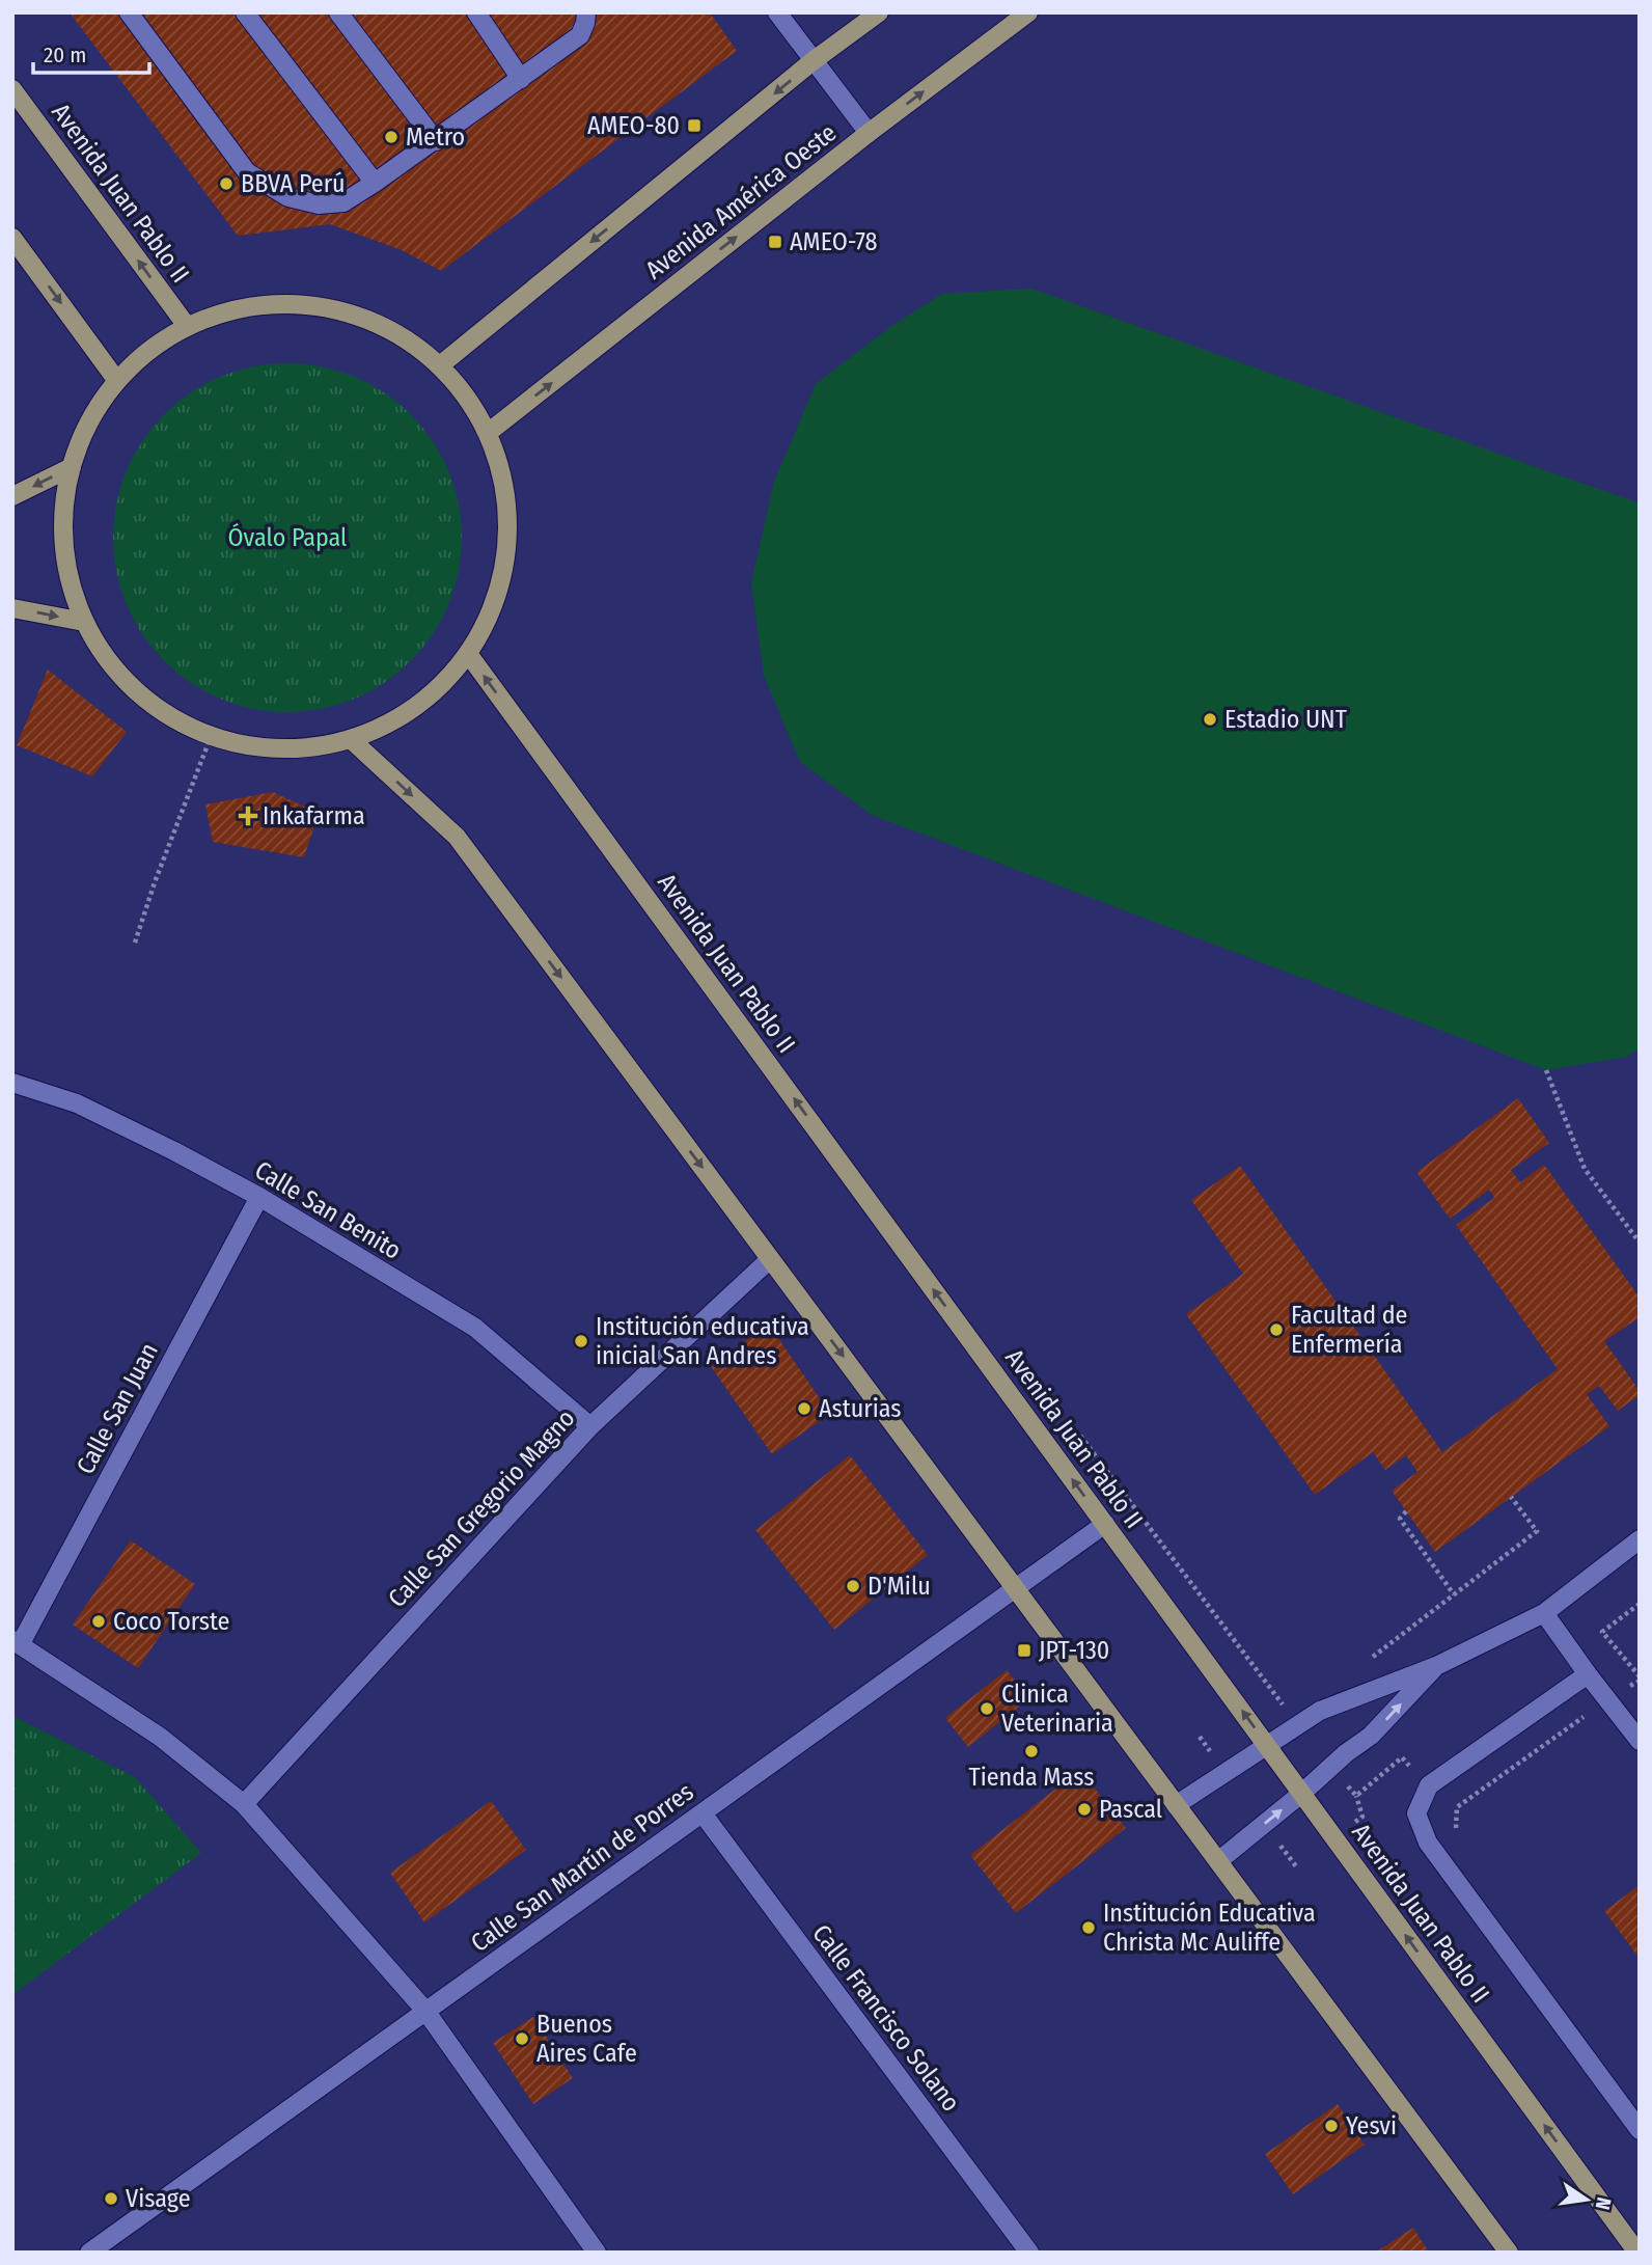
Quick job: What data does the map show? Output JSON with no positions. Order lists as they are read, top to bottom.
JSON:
{
  "streets": {
    "main road": ["Avenida Juan Pablo II", "Avenida América Oeste"],
    "street": [
      "Calle San Benito",
      "Calle San Juan",
      "Calle San Gregorio Magno",
      "Calle San Martín de Porres",
      "Calle Francisco Solano"
    ]
  },
  "crossings": [
    ["Avenida Juan Pablo II", "Calle San Martín de Porres"],
    ["Calle San Benito", "Calle San Juan"],
    ["Calle San Benito", "Calle San Gregorio Magno"],
    ["Calle San Martín de Porres", "Calle Francisco Solano"]
  ],
  "parks": ["Óvalo Papal"],
  "places": {
    "transit": ["AMEO-80", "AMEO-78", "JPT-130"],
    "other": [
      "Metro",
      "BBVA Perú",
      "Estadio UNT",
      "Facultad de Enfermería",
      "Institución educativa inicial San Andres",
      "Asturias",
      "D'Milu",
      "Coco Torste",
      "Clinica Veterinaria",
      "Tienda Mass",
      "Pascal",
      "Institución Educativa Christa Mc Auliffe",
      "Buenos Aires Cafe",
      "Yesvi",
      "Visage"
    ],
    "health": ["Inkafarma"]
  },
  "scale_bar": "20 m",
  "north": "right"
}
